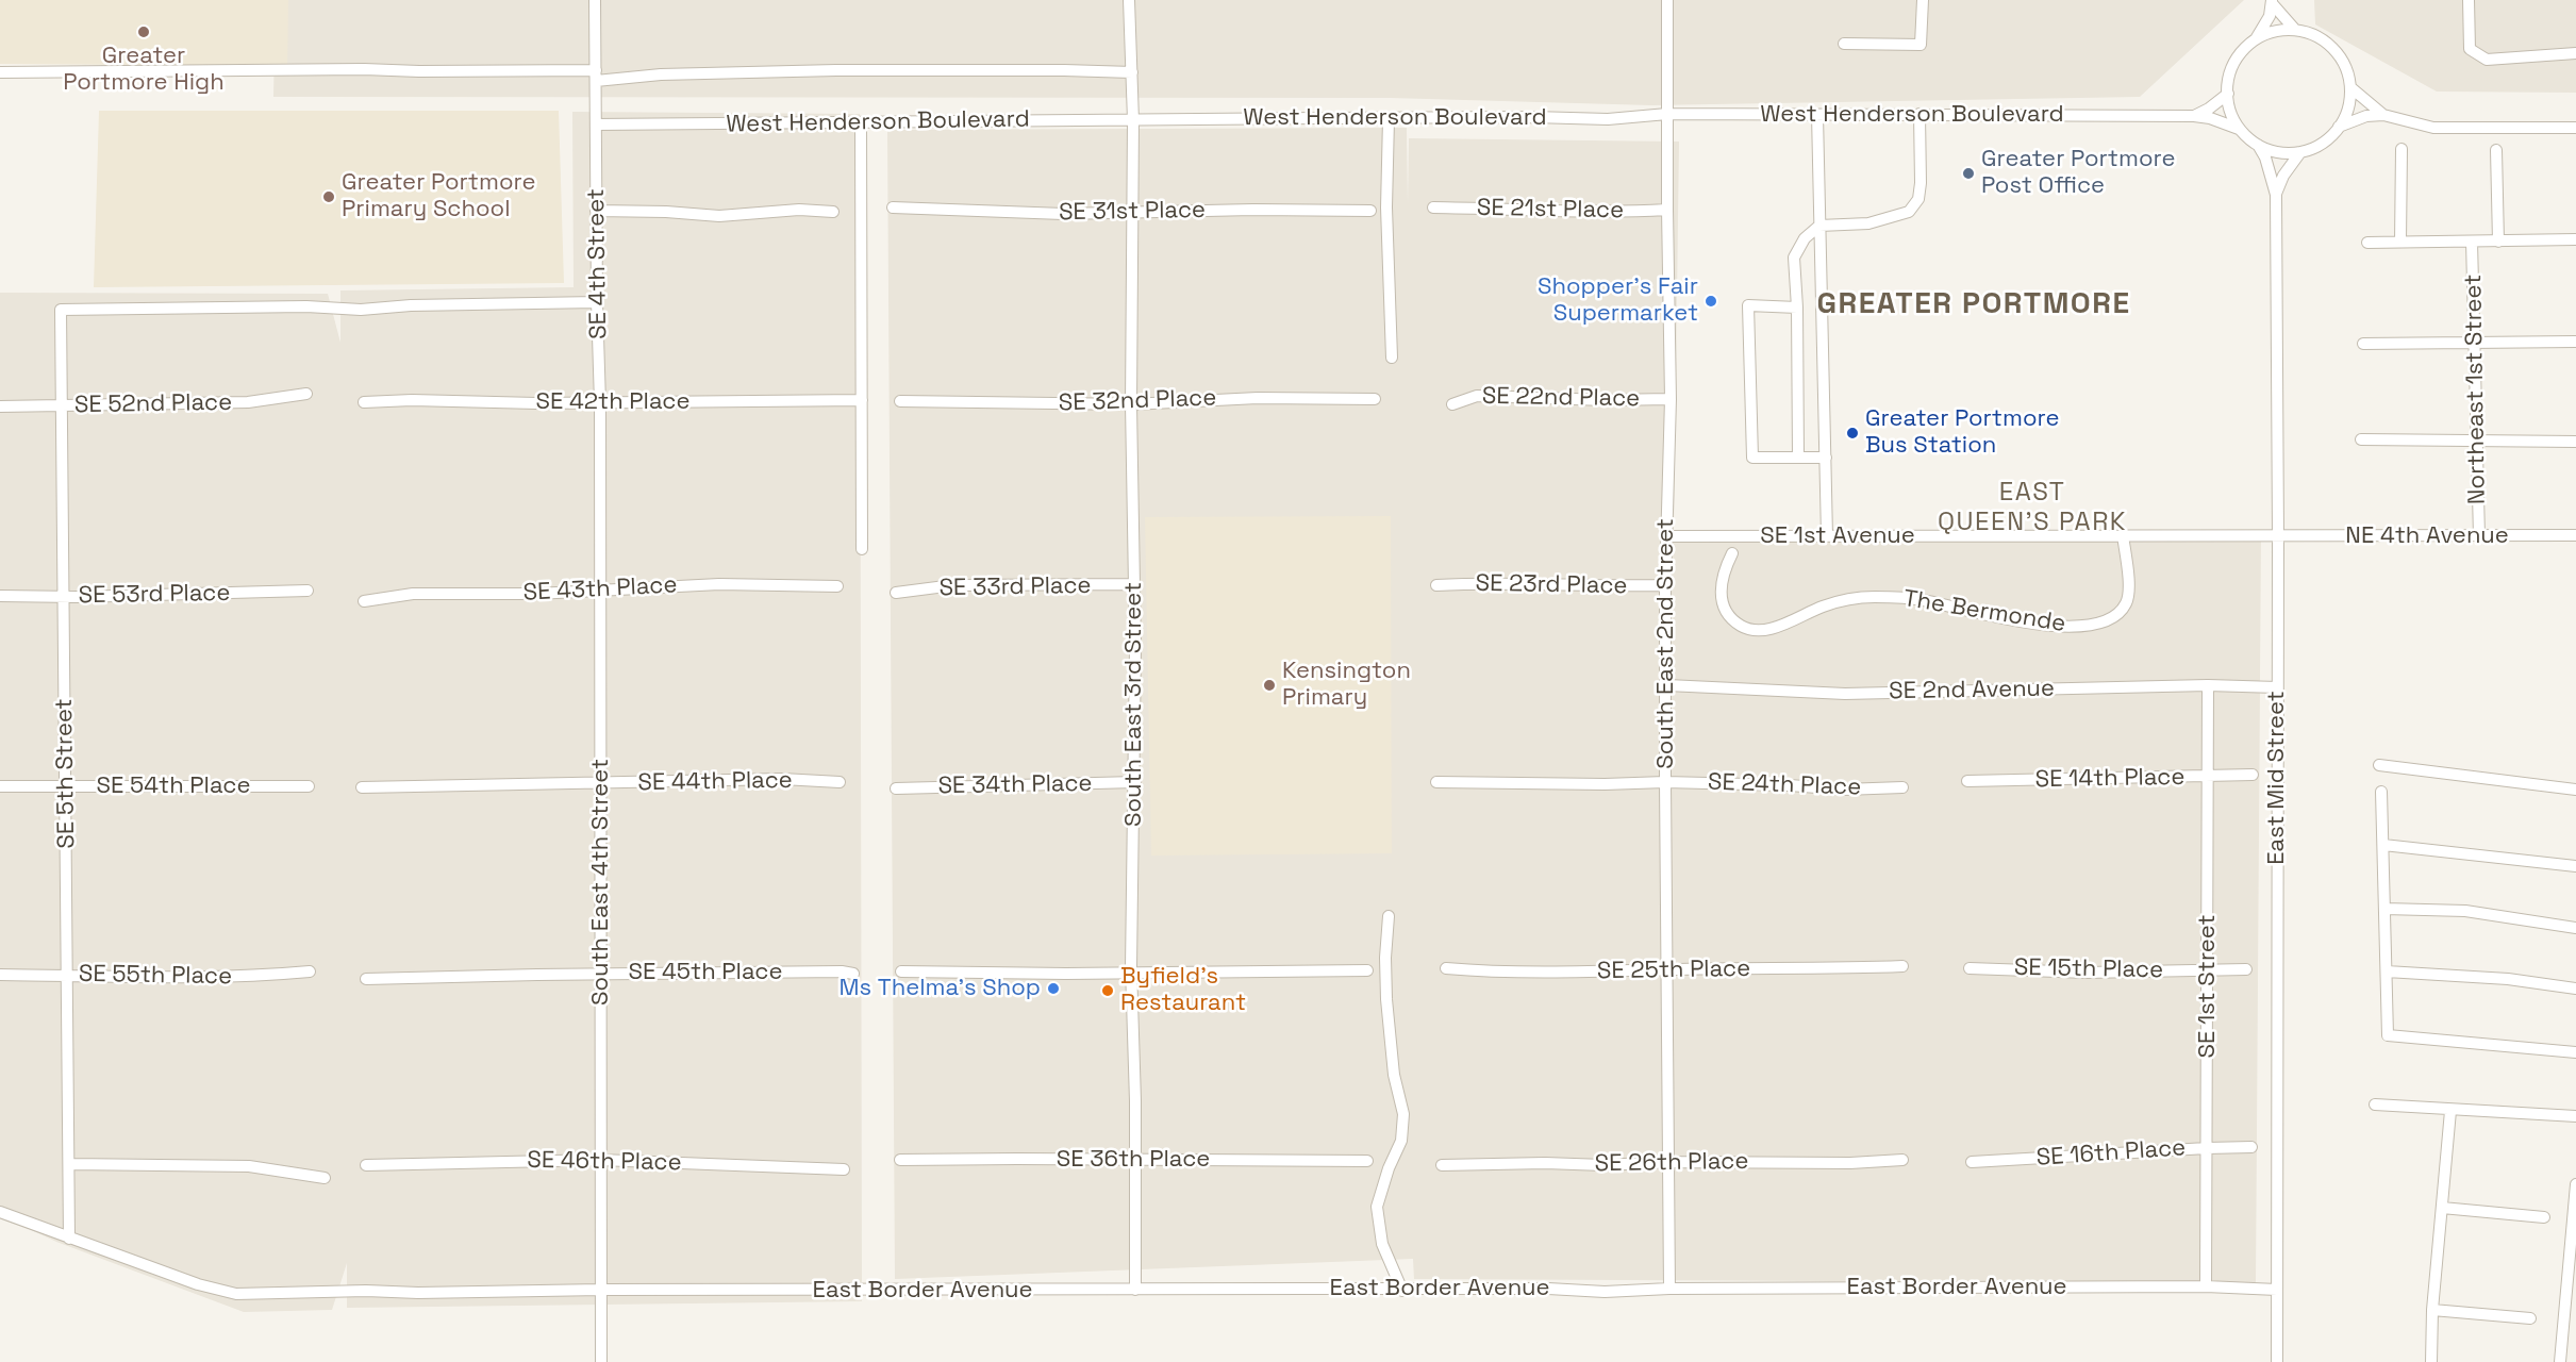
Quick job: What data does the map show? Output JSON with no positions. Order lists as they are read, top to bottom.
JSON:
{
  "streets": {
    "street": [
      "West Henderson Boulevard",
      "SE 21st Place",
      "SE 31st Place",
      "SE 4th Street",
      "Northeast 1st Street",
      "SE 22nd Place",
      "SE 32nd Place",
      "SE 42th Place",
      "SE 52nd Place",
      "SE 1st Avenue",
      "NE 4th Avenue",
      "SE 23rd Place",
      "SE 33rd Place",
      "SE 43th Place",
      "SE 53rd Place",
      "The Bermonde",
      "South East 2nd Street",
      "SE 2nd Avenue",
      "South East 3rd Street",
      "SE 5th Street",
      "East Mid Street",
      "SE 14th Place",
      "SE 44th Place",
      "SE 34th Place",
      "SE 24th Place",
      "SE 54th Place",
      "South East 4th Street",
      "SE 15th Place",
      "SE 25th Place",
      "SE 45th Place",
      "SE 55th Place",
      "SE 1st Street",
      "SE 16th Place",
      "SE 36th Place",
      "SE 46th Place",
      "SE 26th Place",
      "East Border Avenue"
    ]
  },
  "crossings": [
    ["West Henderson Boulevard", "SE 4th Street"],
    ["West Henderson Boulevard", "South East 2nd Street"],
    ["West Henderson Boulevard", "South East 3rd Street"],
    ["West Henderson Boulevard", "East Mid Street"],
    ["SE 21st Place", "South East 2nd Street"],
    ["SE 31st Place", "South East 3rd Street"],
    ["SE 4th Street", "SE 42th Place"],
    ["SE 4th Street", "SE 5th Street"],
    ["SE 4th Street", "South East 4th Street"],
    ["Northeast 1st Street", "NE 4th Avenue"],
    ["SE 22nd Place", "South East 2nd Street"],
    ["SE 32nd Place", "South East 3rd Street"],
    ["SE 42th Place", "South East 4th Street"],
    ["SE 52nd Place", "SE 5th Street"],
    ["SE 1st Avenue", "NE 4th Avenue"],
    ["SE 1st Avenue", "The Bermonde"],
    ["SE 1st Avenue", "South East 2nd Street"],
    ["SE 1st Avenue", "East Mid Street"],
    ["NE 4th Avenue", "East Mid Street"],
    ["SE 23rd Place", "South East 2nd Street"],
    ["SE 33rd Place", "South East 3rd Street"],
    ["SE 43th Place", "South East 4th Street"],
    ["SE 53rd Place", "SE 5th Street"],
    ["South East 2nd Street", "SE 2nd Avenue"],
    ["South East 2nd Street", "SE 24th Place"],
    ["South East 2nd Street", "SE 25th Place"],
    ["South East 2nd Street", "SE 26th Place"],
    ["South East 2nd Street", "East Border Avenue"],
    ["SE 2nd Avenue", "East Mid Street"],
    ["SE 2nd Avenue", "SE 1st Street"],
    ["South East 3rd Street", "SE 34th Place"],
    ["South East 3rd Street", "SE 36th Place"],
    ["South East 3rd Street", "East Border Avenue"],
    ["SE 5th Street", "SE 54th Place"],
    ["SE 5th Street", "SE 55th Place"],
    ["SE 5th Street", "East Border Avenue"],
    ["East Mid Street", "East Border Avenue"],
    ["SE 14th Place", "SE 1st Street"],
    ["SE 44th Place", "South East 4th Street"],
    ["South East 4th Street", "SE 45th Place"],
    ["South East 4th Street", "SE 46th Place"],
    ["South East 4th Street", "East Border Avenue"],
    ["SE 15th Place", "SE 1st Street"],
    ["SE 1st Street", "SE 16th Place"],
    ["SE 1st Street", "East Border Avenue"]
  ],
  "districts": ["GREATER PORTMORE", "EAST QUEEN'S PARK"],
  "places": [
    "Greater Portmore High",
    "Greater Portmore Post Office",
    "Greater Portmore Primary School",
    "Shopper's Fair Supermarket",
    "Greater Portmore Bus Station",
    "Kensington Primary",
    "Ms Thelma's Shop",
    "Byfield's Restaurant"
  ]
}
